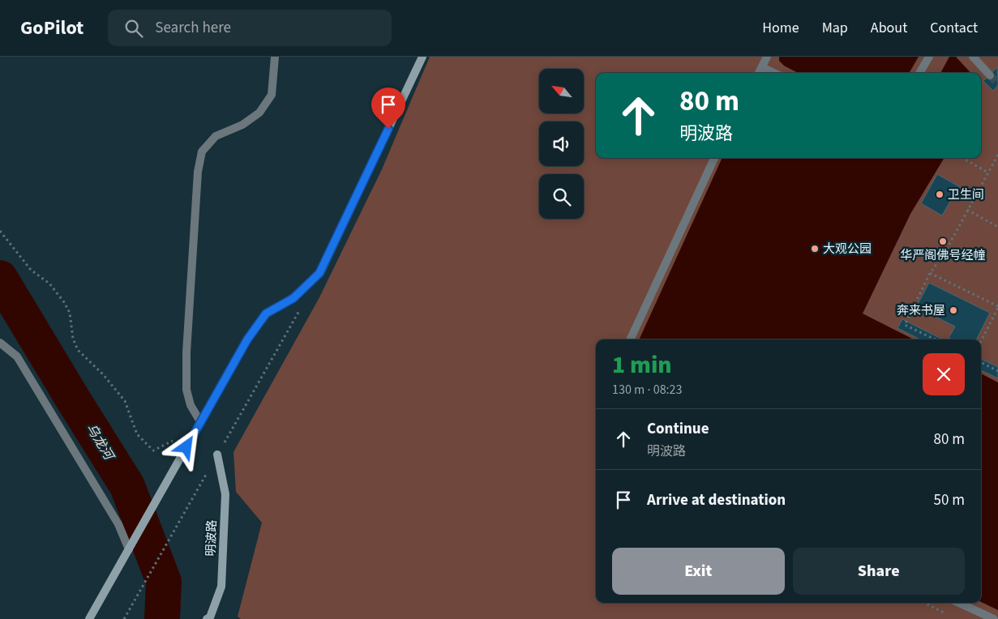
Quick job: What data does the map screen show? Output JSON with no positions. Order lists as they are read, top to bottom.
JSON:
{
  "streets": {
    "street": ["明波路"]
  },
  "water": ["乌龙河"],
  "places": [
    "卫生间",
    "华严阁佛号经幢",
    "大观公园",
    "奔来书屋"
  ],
  "north": "top left",
  "page": {
    "header": "GoPilot",
    "search": "Search here",
    "nav": [
      "Home",
      "Map",
      "About",
      "Contact"
    ],
    "turn": ["80 m", "明波路"],
    "heading": ["1 min", "130 m · 08:23"],
    "list": [
      {
        "name": "Continue",
        "note": "明波路",
        "value": "80 m"
      },
      {
        "name": "Arrive at destination",
        "value": "50 m"
      }
    ],
    "buttons": ["Exit", "Share"]
  }
}
